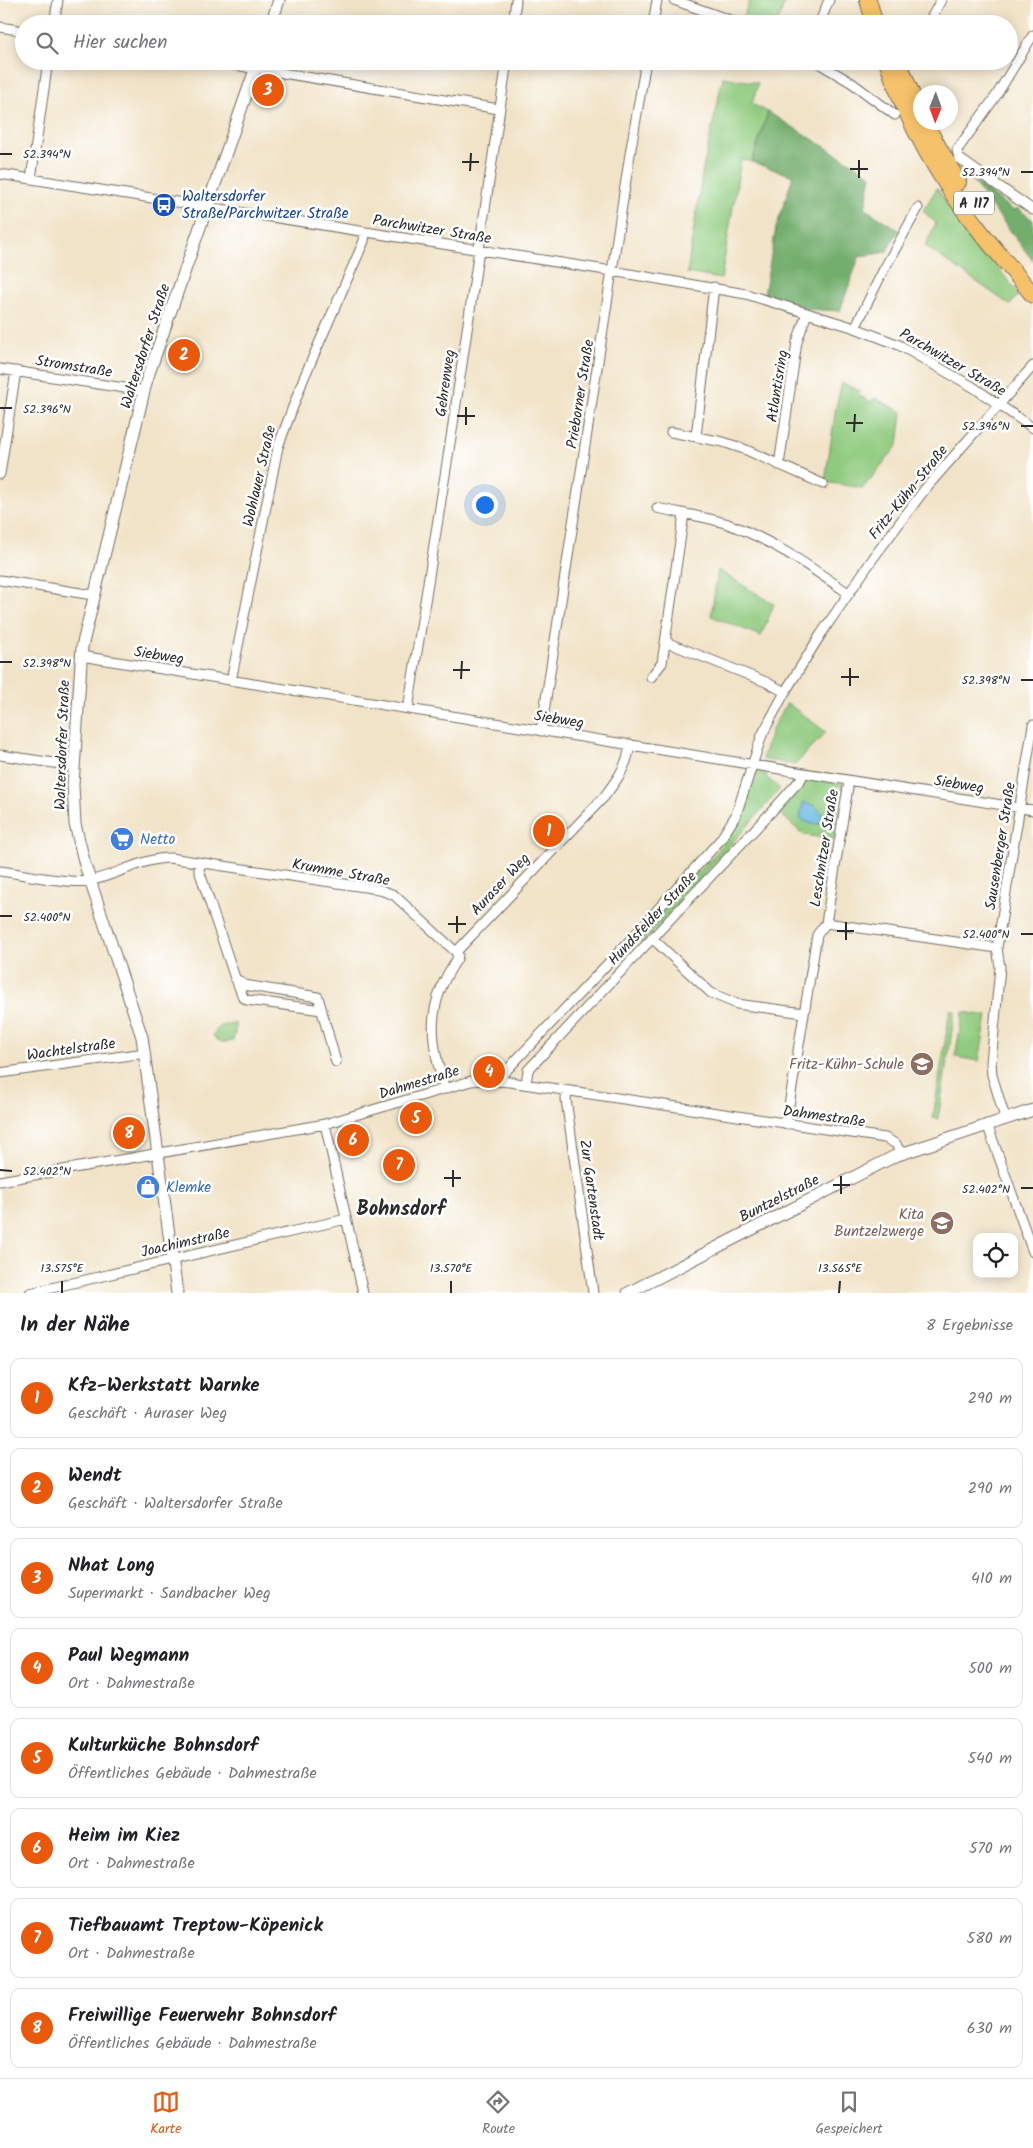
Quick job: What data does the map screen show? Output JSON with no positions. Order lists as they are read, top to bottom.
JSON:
{
  "streets": {
    "highway": ["A 117"],
    "street": [
      "Parchwitzer Straße",
      "Waltersdorfer Straße",
      "Stromstraße",
      "Gehrenweg",
      "Atlantisring",
      "Prieborner Straße",
      "Wohlauer Straße",
      "Fritz-Kühn-Straße",
      "Siebweg",
      "Sausenberger Straße",
      "Leschnitzer Straße",
      "Krumme Straße",
      "Auraser Weg",
      "Hundsfelder Straße",
      "Wachtelstraße",
      "Dahmestraße",
      "Zur Gartenstadt",
      "Buntzelstraße",
      "Joachimstraße"
    ]
  },
  "crossings": [
    ["Parchwitzer Straße", "Waltersdorfer Straße"],
    ["Parchwitzer Straße", "Gehrenweg"],
    ["Parchwitzer Straße", "Atlantisring"],
    ["Parchwitzer Straße", "Prieborner Straße"],
    ["Parchwitzer Straße", "Wohlauer Straße"],
    ["Parchwitzer Straße", "Fritz-Kühn-Straße"],
    ["Waltersdorfer Straße", "Stromstraße"],
    ["Waltersdorfer Straße", "Siebweg"],
    ["Waltersdorfer Straße", "Krumme Straße"],
    ["Waltersdorfer Straße", "Wachtelstraße"],
    ["Waltersdorfer Straße", "Dahmestraße"],
    ["Waltersdorfer Straße", "Joachimstraße"],
    ["Gehrenweg", "Siebweg"],
    ["Prieborner Straße", "Siebweg"],
    ["Wohlauer Straße", "Siebweg"],
    ["Fritz-Kühn-Straße", "Siebweg"],
    ["Fritz-Kühn-Straße", "Hundsfelder Straße"],
    ["Siebweg", "Sausenberger Straße"],
    ["Siebweg", "Leschnitzer Straße"],
    ["Siebweg", "Auraser Weg"],
    ["Siebweg", "Hundsfelder Straße"],
    ["Sausenberger Straße", "Buntzelstraße"],
    ["Leschnitzer Straße", "Dahmestraße"],
    ["Krumme Straße", "Auraser Weg"],
    ["Auraser Weg", "Dahmestraße"],
    ["Hundsfelder Straße", "Dahmestraße"],
    ["Dahmestraße", "Zur Gartenstadt"],
    ["Dahmestraße", "Buntzelstraße"]
  ],
  "districts": ["Bohnsdorf"],
  "places": {
    "bus stop": ["Waltersdorfer Straße/Parchwitzer Straße"],
    "supermarket": ["Netto"],
    "school or university": ["Fritz-Kühn-Schule", "Kita Buntzelzwerge"],
    "shop": ["Klemke"]
  },
  "north": "bottom",
  "page": {
    "search": "Hier suchen",
    "pins": [
      "3",
      "2",
      "1",
      "4",
      "5",
      "8",
      "6",
      "7"
    ],
    "heading": ["In der Nähe", "8 Ergebnisse"],
    "list": [
      {
        "mark": "1",
        "name": "Kfz-Werkstatt Warnke",
        "note": "Geschäft · Auraser Weg",
        "value": "290 m"
      },
      {
        "mark": "2",
        "name": "Wendt",
        "note": "Geschäft · Waltersdorfer Straße",
        "value": "290 m"
      },
      {
        "mark": "3",
        "name": "Nhat Long",
        "note": "Supermarkt · Sandbacher Weg",
        "value": "410 m"
      },
      {
        "mark": "4",
        "name": "Paul Wegmann",
        "note": "Ort · Dahmestraße",
        "value": "500 m"
      },
      {
        "mark": "5",
        "name": "Kulturküche Bohnsdorf",
        "note": "Öffentliches Gebäude · Dahmestraße",
        "value": "540 m"
      },
      {
        "mark": "6",
        "name": "Heim im Kiez",
        "note": "Ort · Dahmestraße",
        "value": "570 m"
      },
      {
        "mark": "7",
        "name": "Tiefbauamt Treptow-Köpenick",
        "note": "Ort · Dahmestraße",
        "value": "580 m"
      },
      {
        "mark": "8",
        "name": "Freiwillige Feuerwehr Bohnsdorf",
        "note": "Öffentliches Gebäude · Dahmestraße",
        "value": "630 m"
      }
    ],
    "nav": ["Karte", "Route", "Gespeichert"]
  },
  "coordinates": [
    "52.394°N",
    "52.396°N",
    "52.398°N",
    "52.400°N",
    "52.402°N",
    "13.575°E",
    "13.570°E",
    "13.565°E"
  ]
}
